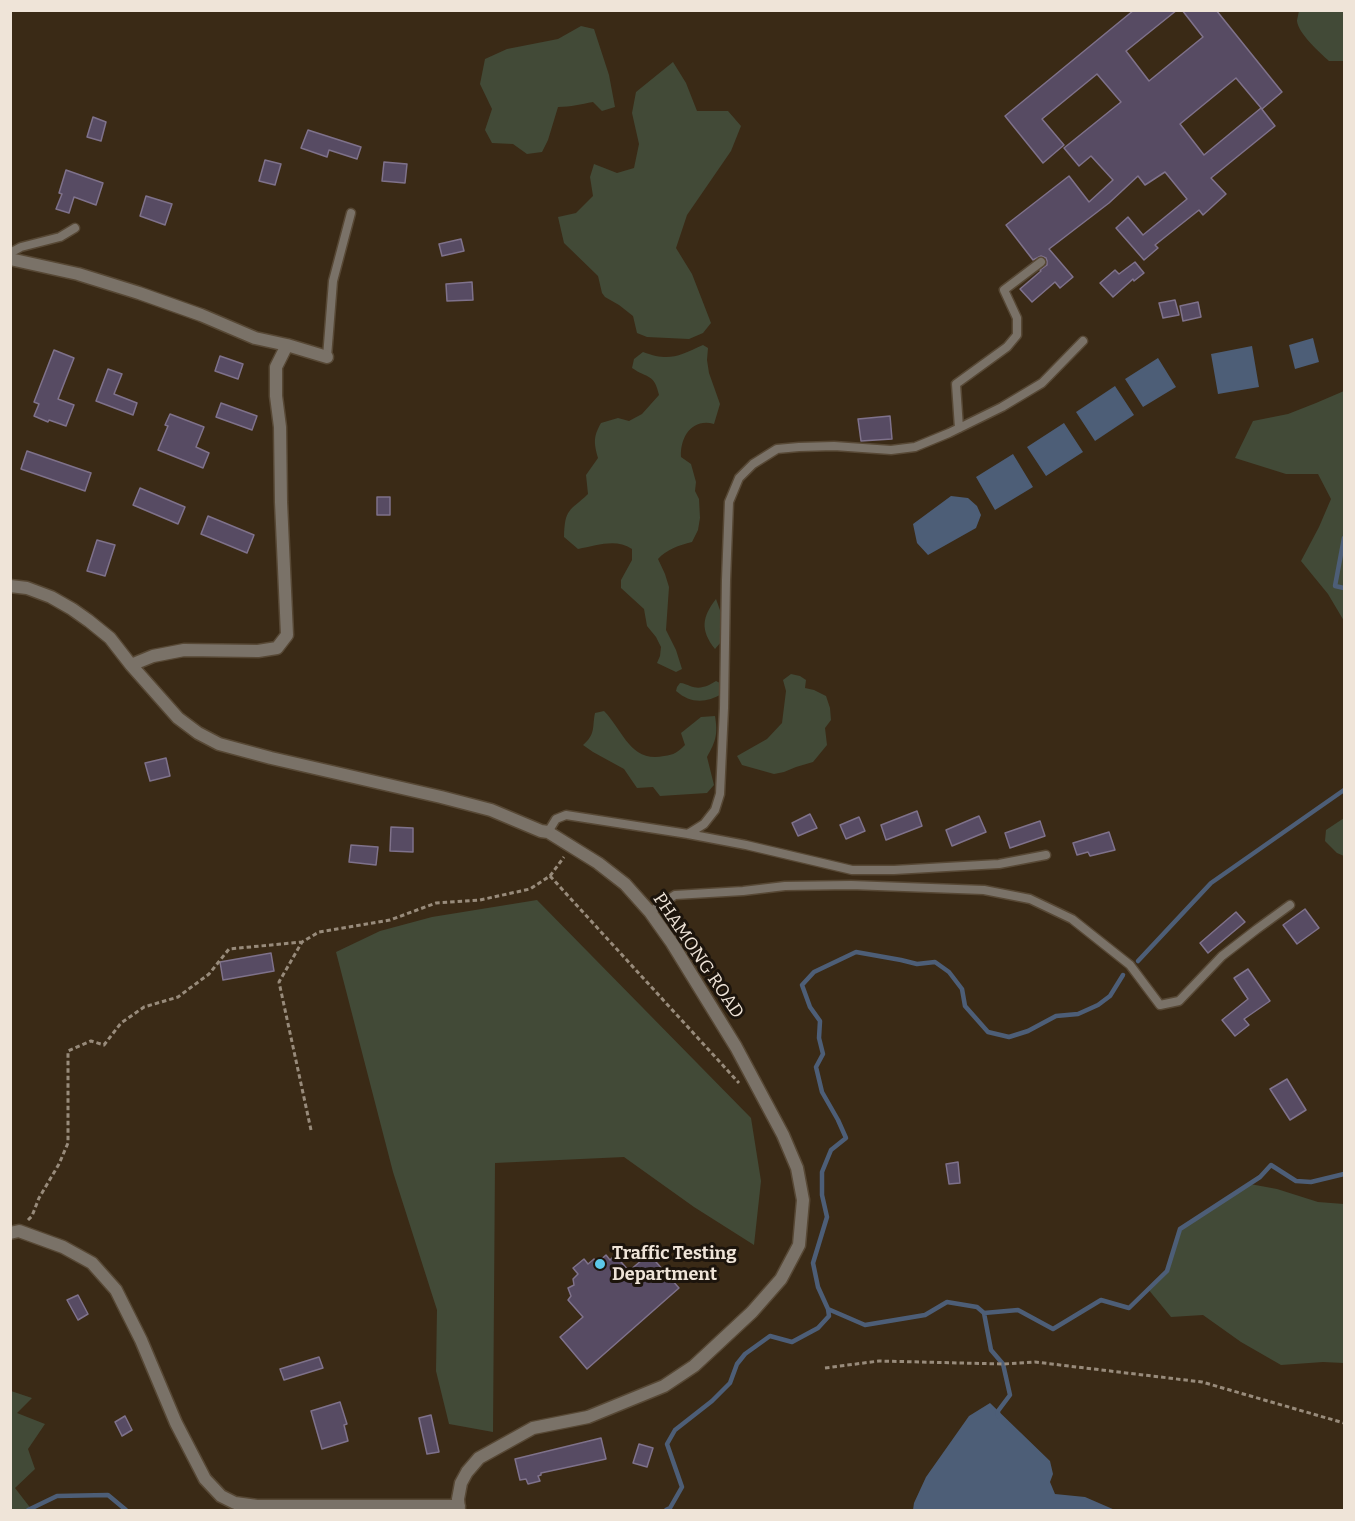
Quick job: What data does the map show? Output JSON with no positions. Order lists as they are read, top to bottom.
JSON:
{
  "streets": {
    "street": ["PHAMONG ROAD"]
  },
  "places": ["Traffic Testing Department"]
}
